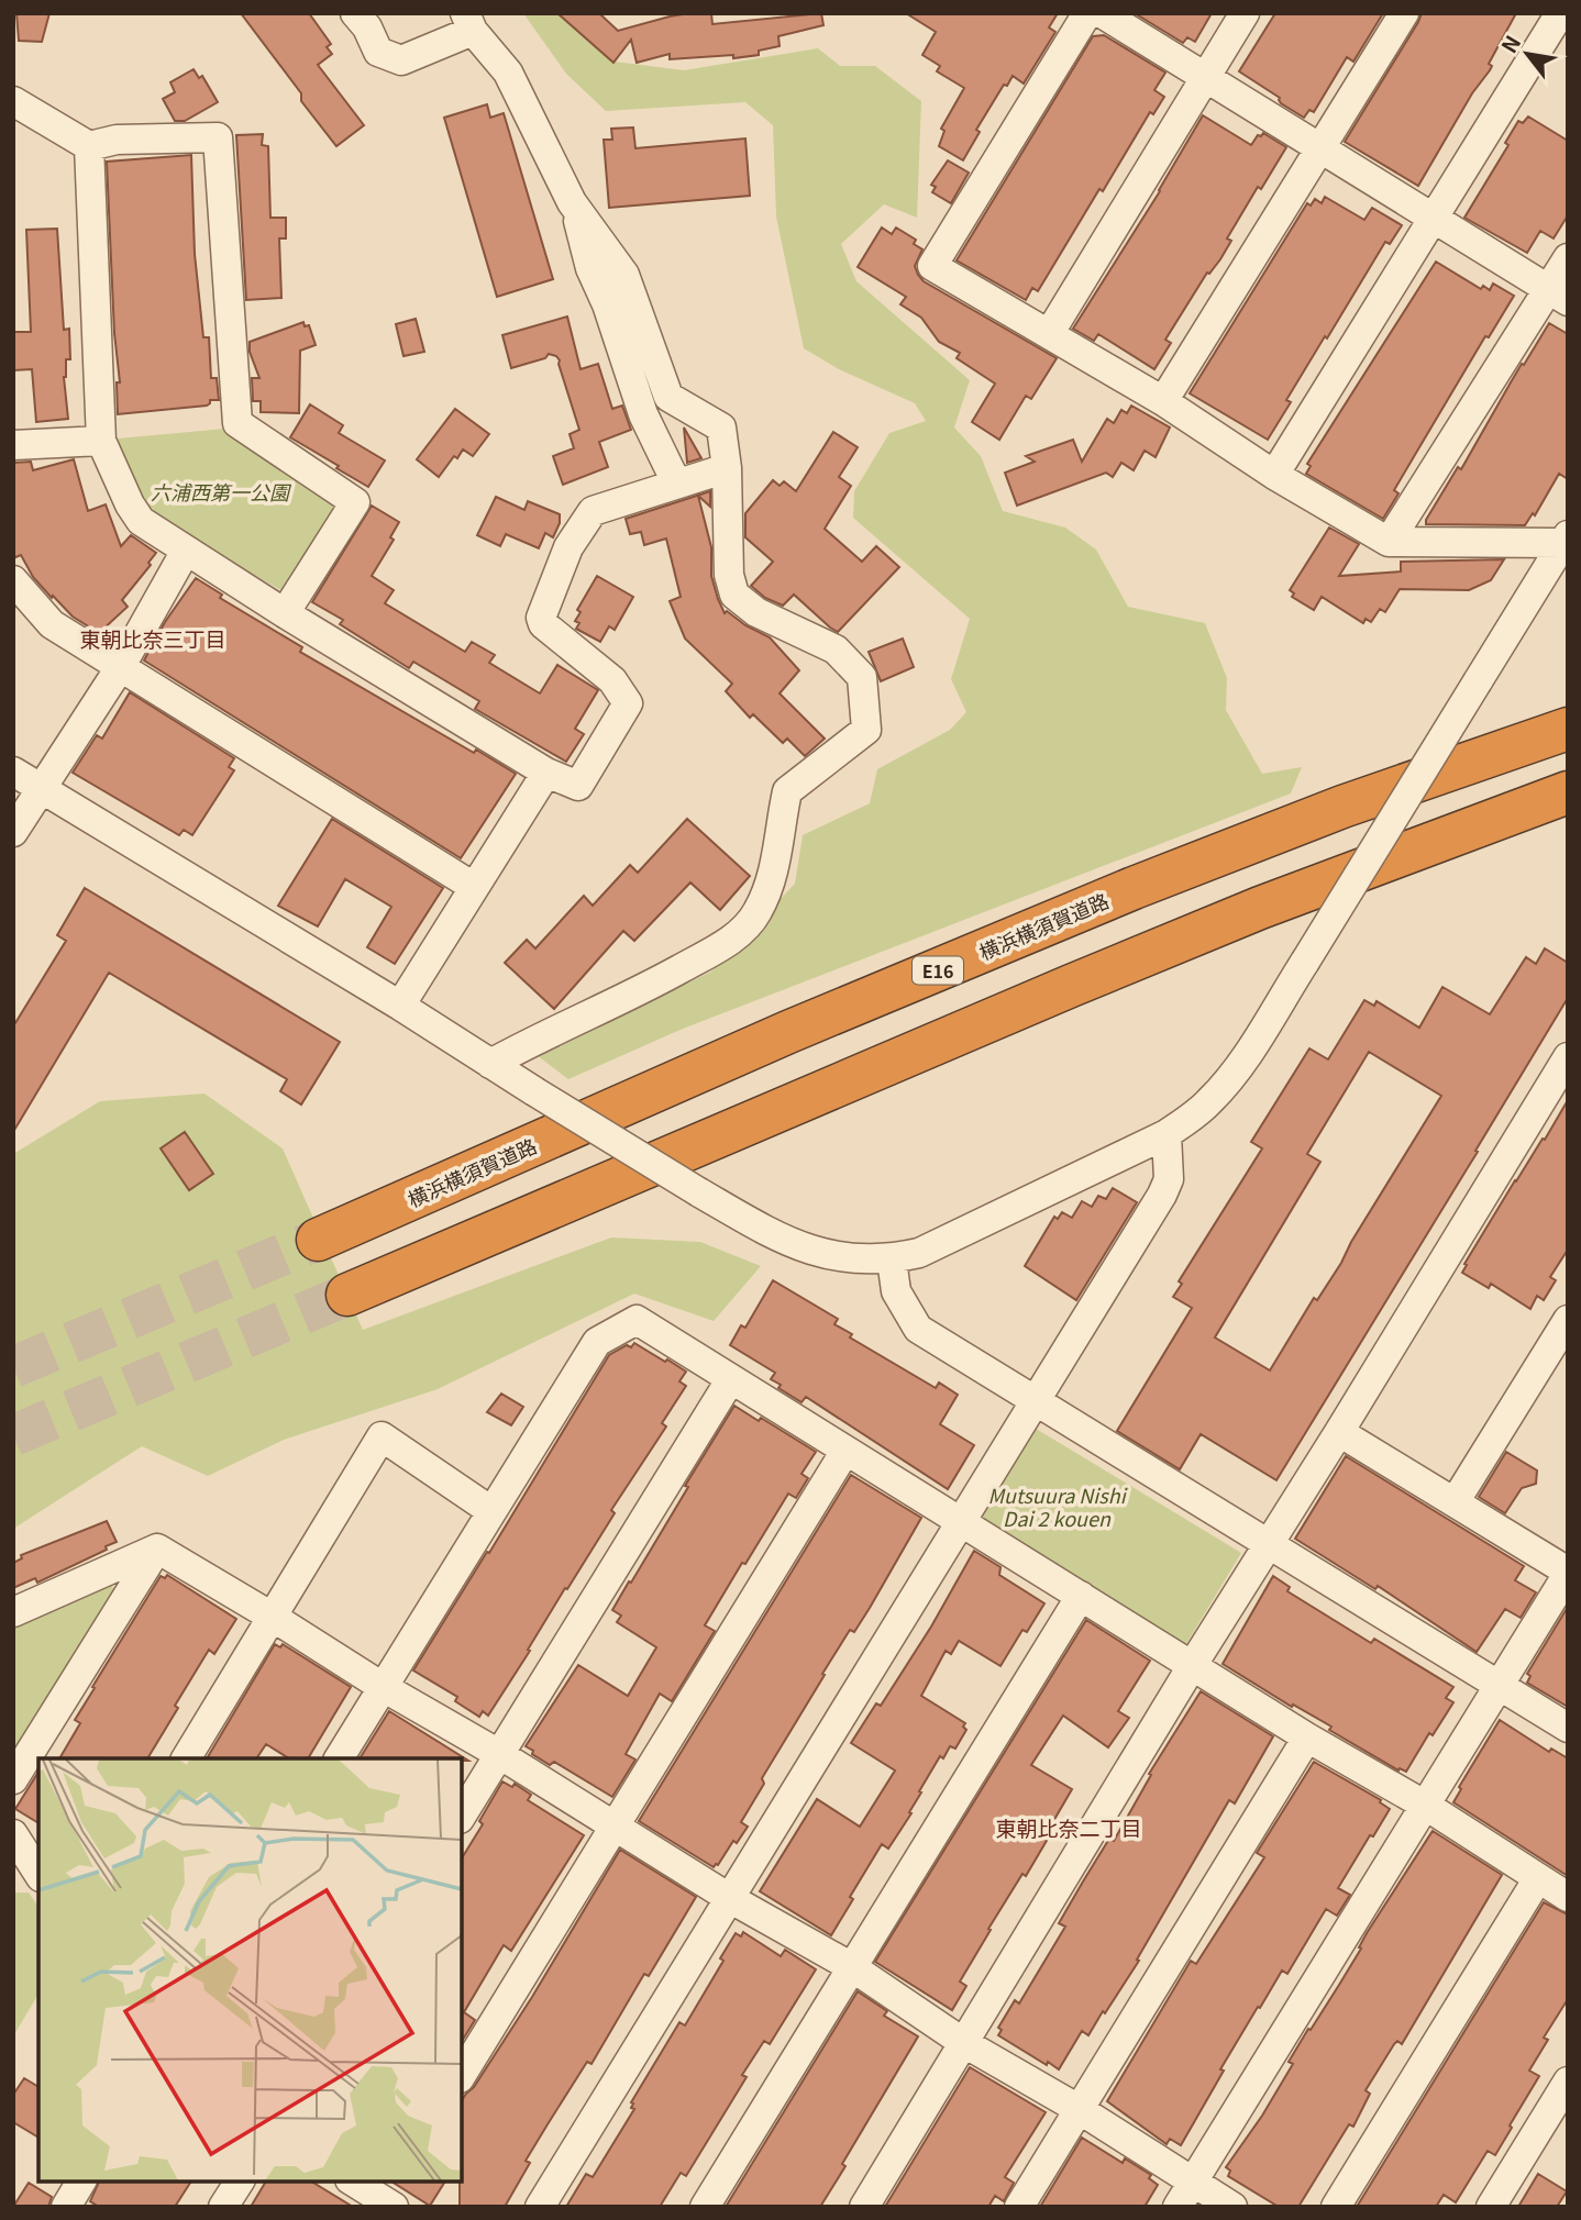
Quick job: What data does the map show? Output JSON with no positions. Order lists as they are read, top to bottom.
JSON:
{
  "streets": {
    "highway": ["横浜横須賀道路", "E16"]
  },
  "districts": ["東朝比奈三丁目", "東朝比奈二丁目"],
  "parks": ["六浦西第一公園", "Mutsuura Nishi Dai 2 kouen"],
  "north": "top left"
}
